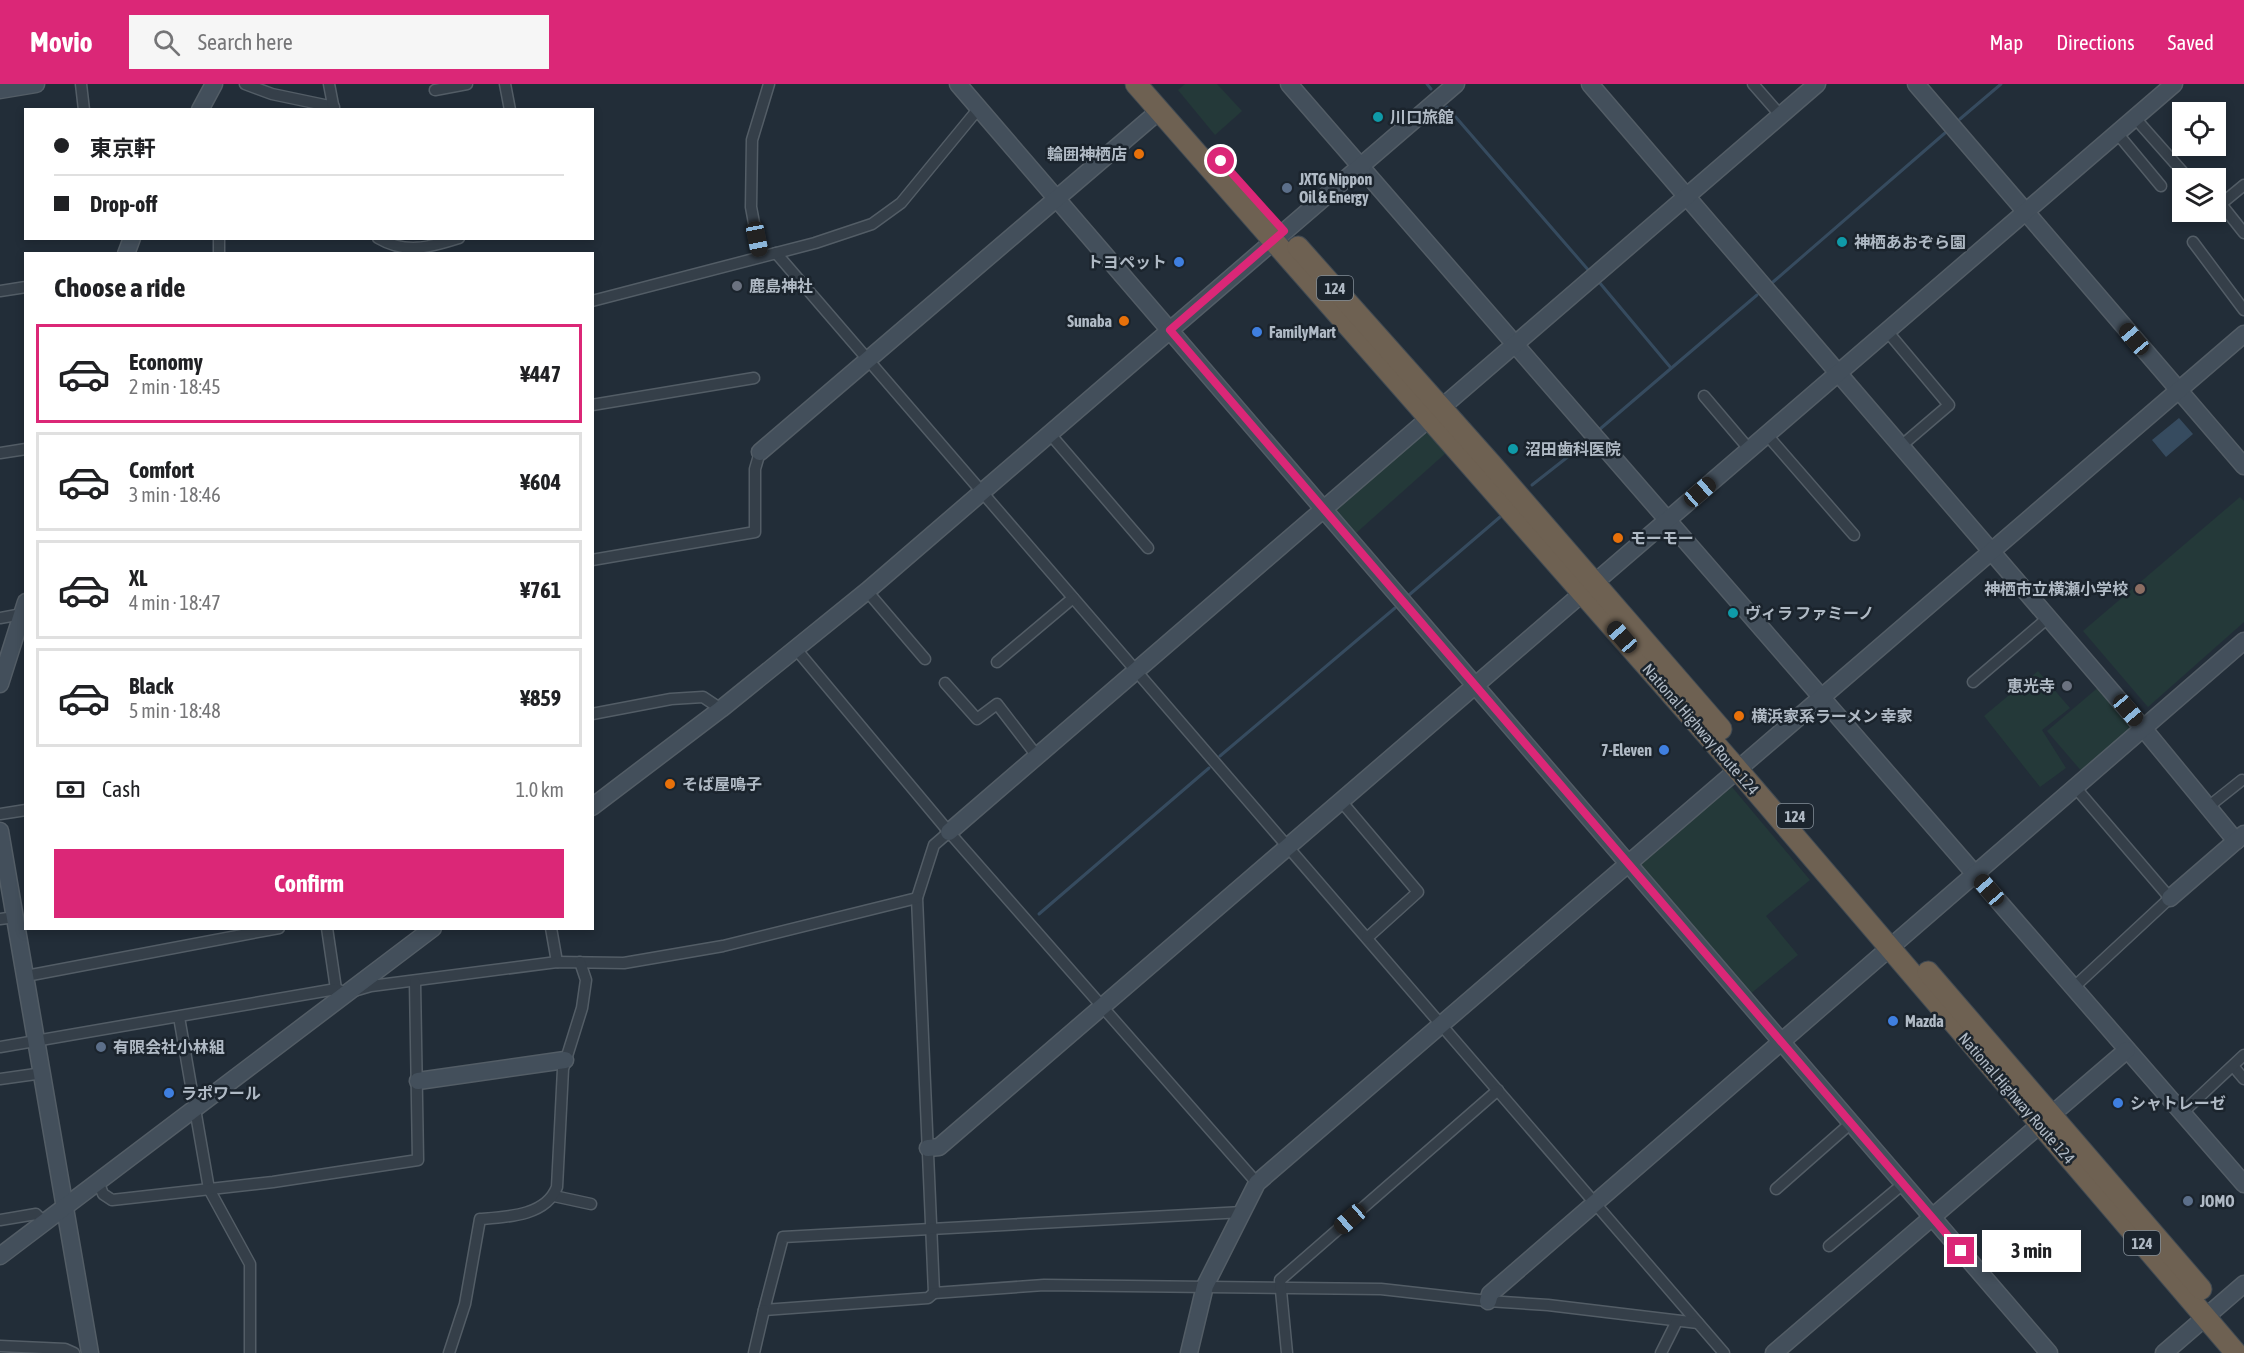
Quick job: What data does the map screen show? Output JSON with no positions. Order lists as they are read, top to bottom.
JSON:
{
  "streets": {
    "highway": ["124", "National Highway Route 124"]
  },
  "places": [
    "川口旅館",
    "輪囲神栖店",
    "JXTG Nippon Oil & Energy",
    "神栖あおぞら園",
    "トヨペット",
    "鹿島神社",
    "Sunaba",
    "FamilyMart",
    "沼田歯科医院",
    "モーモー",
    "神栖市立横瀬小学校",
    "ヴィラ ファミーノ",
    "恵光寺",
    "横浜家系ラーメン 幸家",
    "7-Eleven",
    "そば屋鳴子",
    "Mazda",
    "有限会社小林組",
    "ラポワール",
    "シャトレーゼ",
    "JOMO"
  ],
  "page": {
    "header": "Movio",
    "search": "Search here",
    "nav": ["Map", "Directions", "Saved"],
    "banner": ["東京軒", "Drop-off"],
    "heading": "Choose a ride",
    "list": [
      {
        "name": "Economy",
        "note": "2 min · 18:45",
        "value": "¥447"
      },
      {
        "name": "Comfort",
        "note": "3 min · 18:46",
        "value": "¥604"
      },
      {
        "name": "XL",
        "note": "4 min · 18:47",
        "value": "¥761"
      },
      {
        "name": "Black",
        "note": "5 min · 18:48",
        "value": "¥859"
      }
    ],
    "pay": ["Cash", "1.0 km"],
    "buttons": "Confirm",
    "bubble": "3 min"
  }
}
